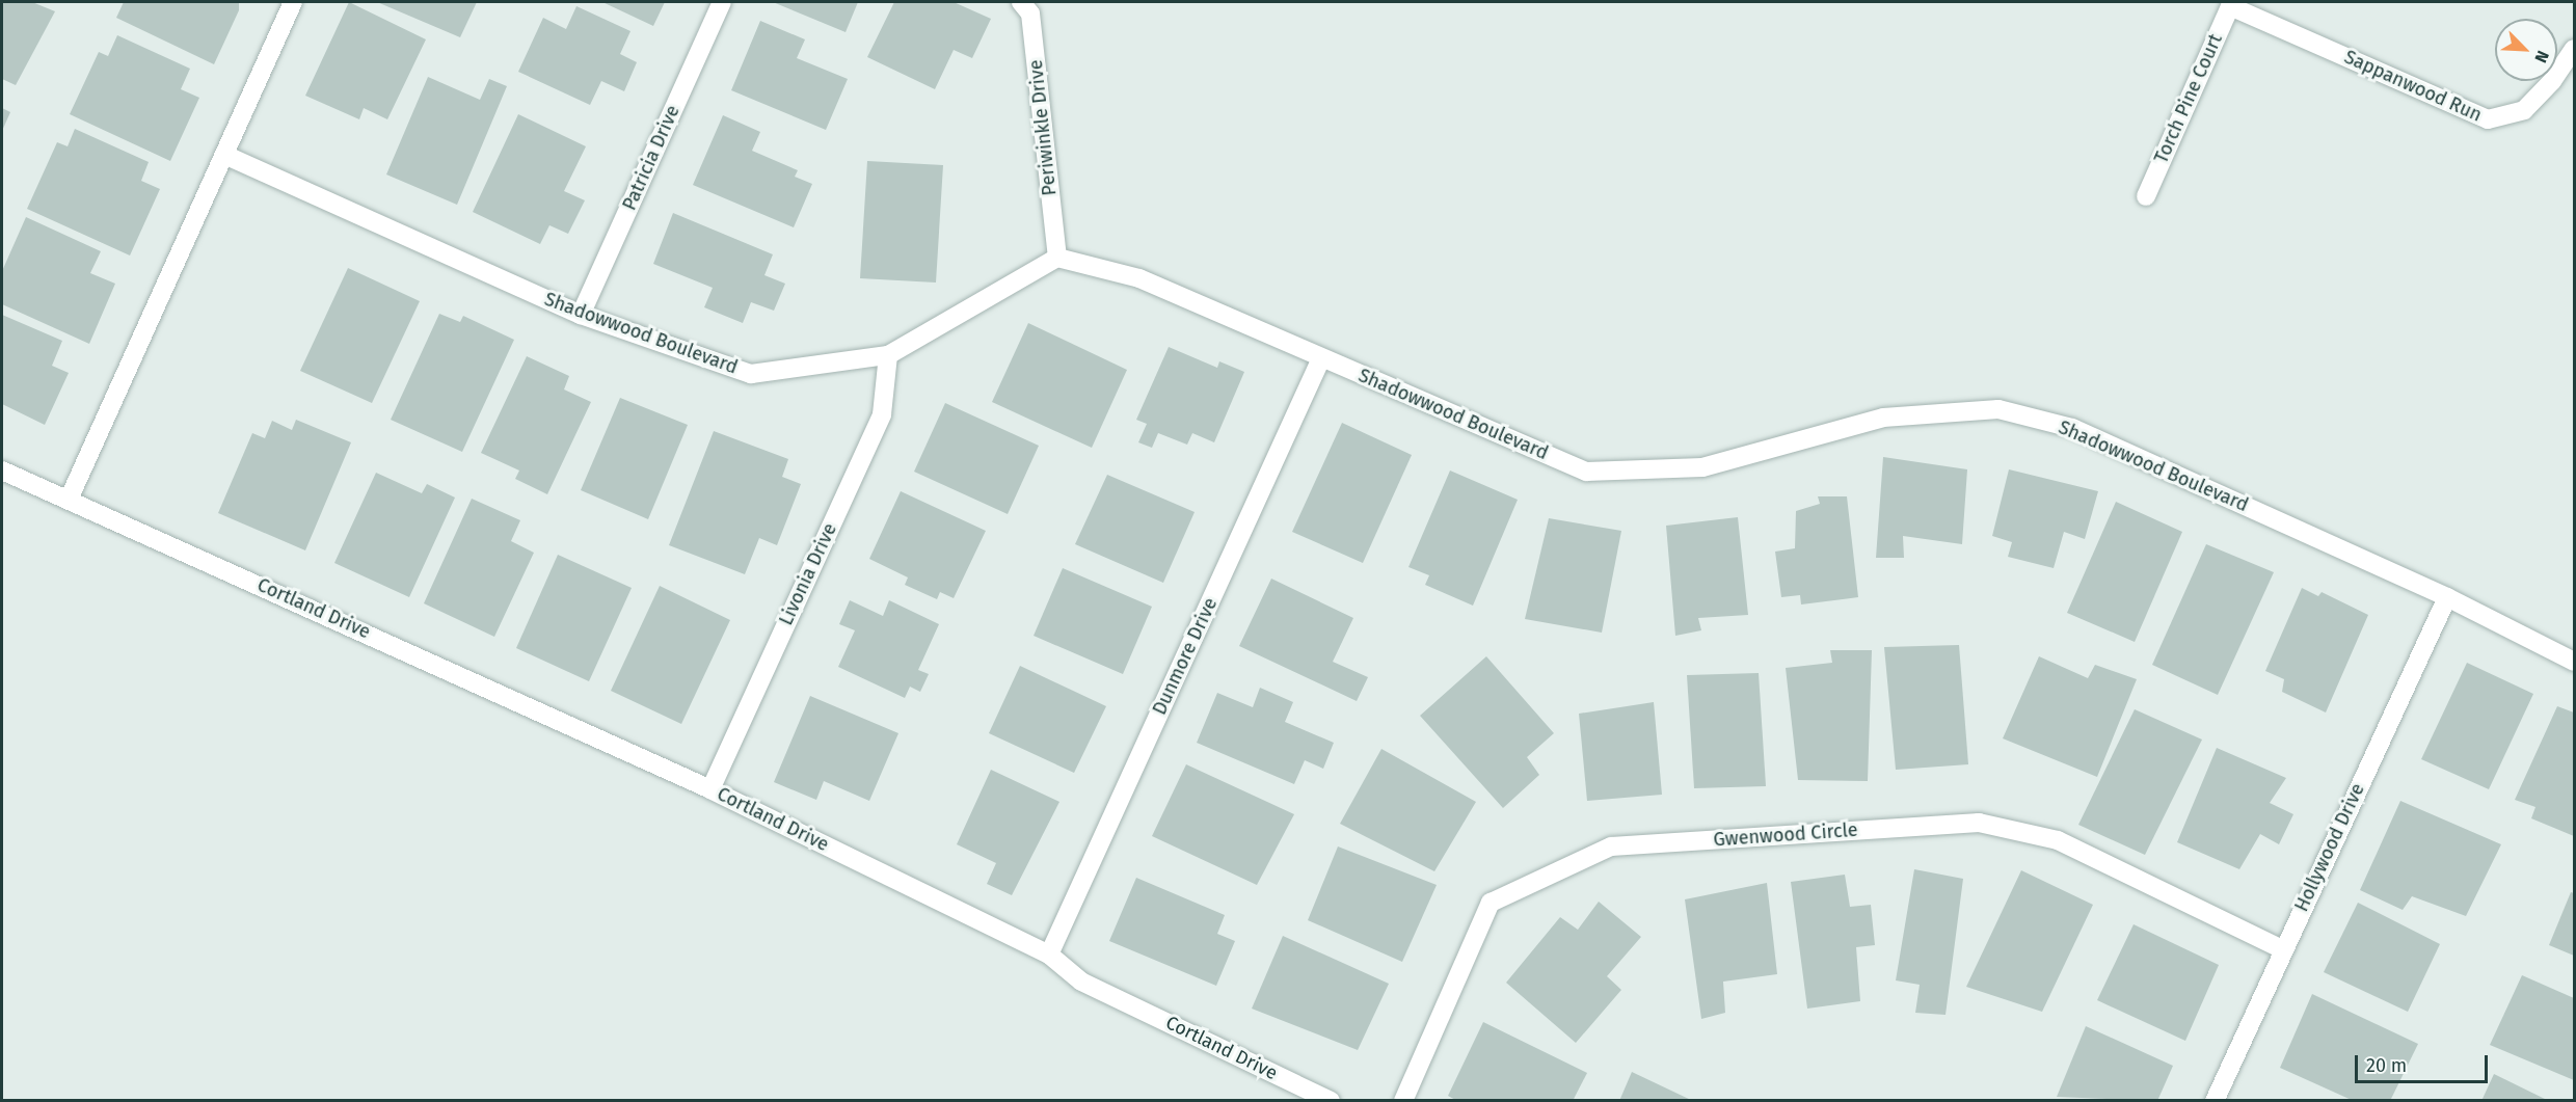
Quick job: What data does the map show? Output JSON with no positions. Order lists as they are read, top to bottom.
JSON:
{
  "streets": {
    "street": [
      "Sappanwood Run",
      "Torch Pine Court",
      "Periwinkle Drive",
      "Patricia Drive",
      "Shadowwood Boulevard",
      "Livonia Drive",
      "Cortland Drive",
      "Dunmore Drive",
      "Gwenwood Circle",
      "Hollywood Drive"
    ]
  },
  "crossings": [
    ["Sappanwood Run", "Torch Pine Court"],
    ["Periwinkle Drive", "Shadowwood Boulevard"],
    ["Patricia Drive", "Shadowwood Boulevard"],
    ["Shadowwood Boulevard", "Livonia Drive"],
    ["Shadowwood Boulevard", "Dunmore Drive"],
    ["Shadowwood Boulevard", "Hollywood Drive"],
    ["Livonia Drive", "Cortland Drive"],
    ["Cortland Drive", "Dunmore Drive"],
    ["Gwenwood Circle", "Hollywood Drive"]
  ],
  "scale_bar": "20 m",
  "north": "bottom right"
}
